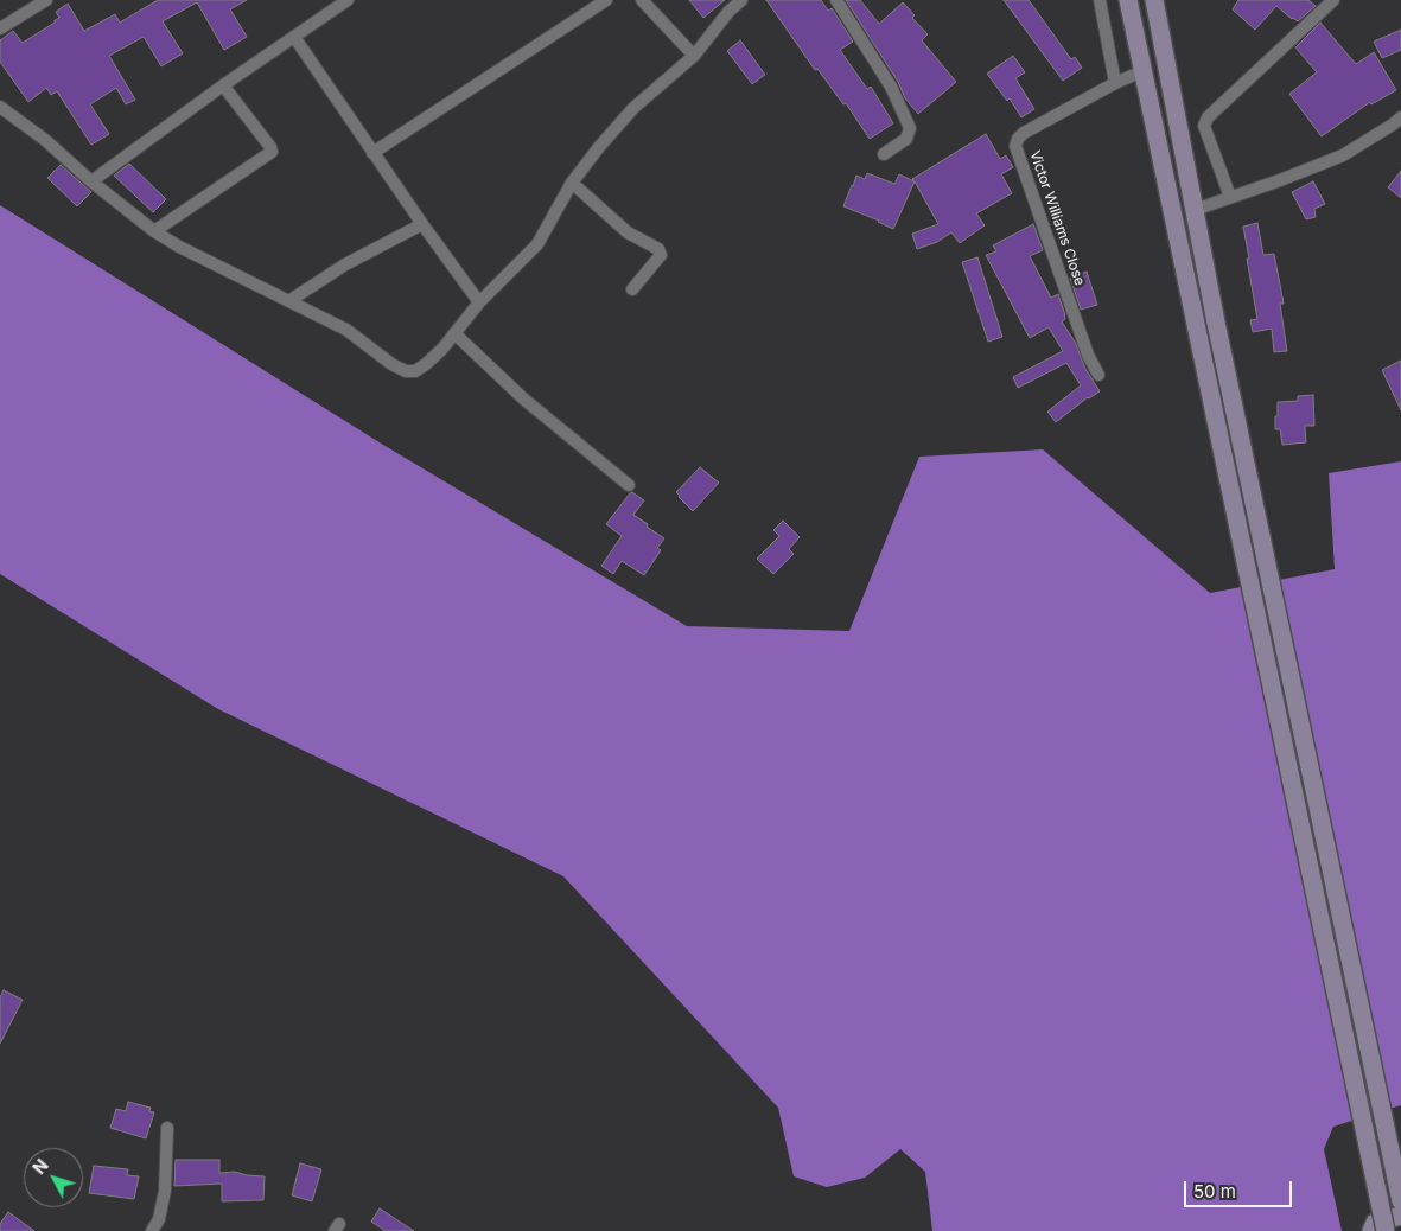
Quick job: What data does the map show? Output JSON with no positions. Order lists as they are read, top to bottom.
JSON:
{
  "streets": {
    "street": ["Victor Williams Close"]
  },
  "scale_bar": "50 m",
  "north": "top left"
}
